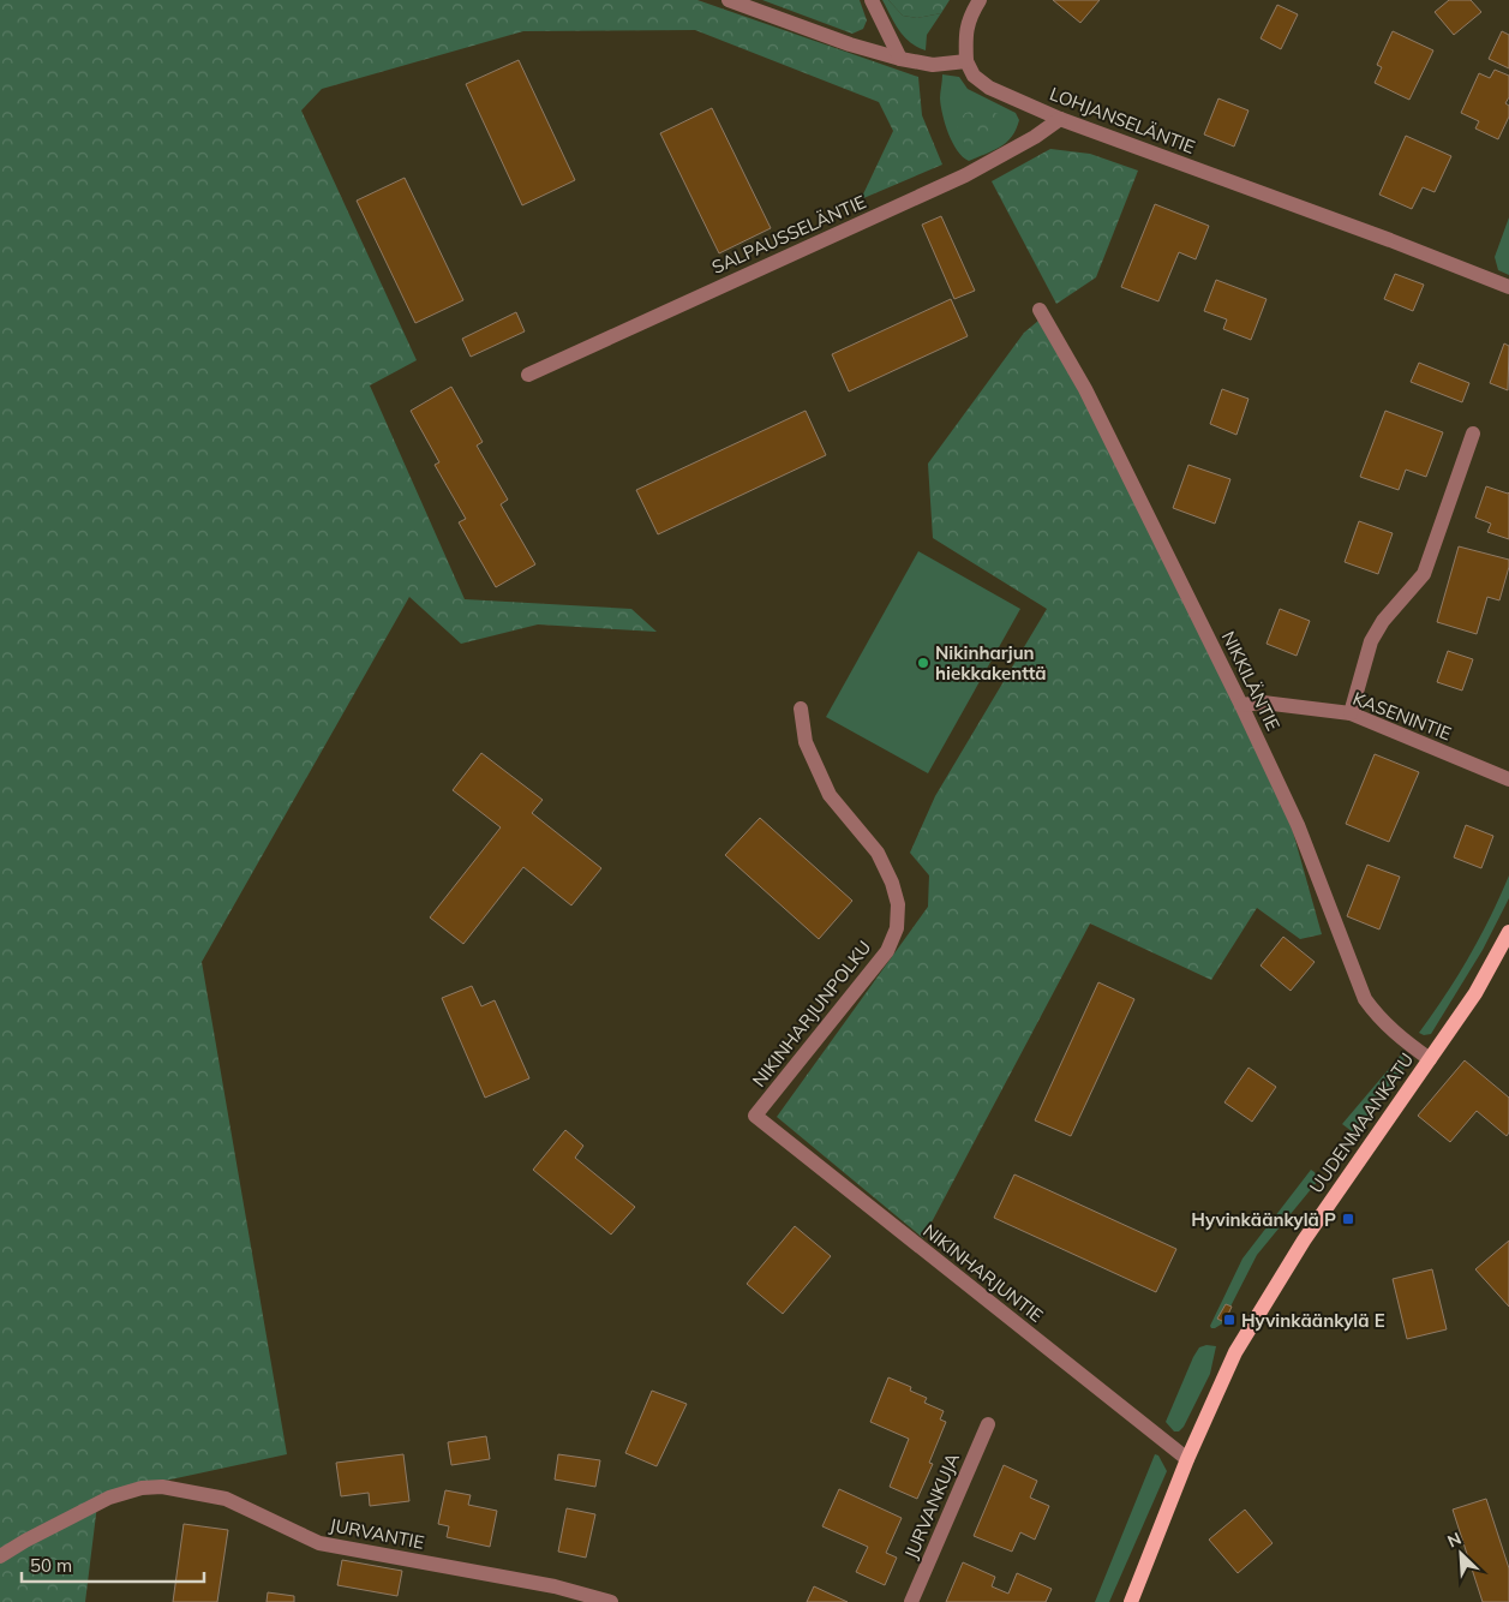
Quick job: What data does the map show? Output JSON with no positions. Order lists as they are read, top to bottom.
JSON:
{
  "streets": {
    "main road": ["UUDENMAANKATU"],
    "street": [
      "LOHJANSELÄNTIE",
      "SALPAUSSELÄNTIE",
      "NIKKILÄNTIE",
      "KASENINTIE",
      "NIKINHARJUNPOLKU",
      "NIKINHARJUNTIE",
      "JURVANKUJA",
      "JURVANTIE"
    ]
  },
  "crossings": [
    ["LOHJANSELÄNTIE", "SALPAUSSELÄNTIE"],
    ["NIKKILÄNTIE", "KASENINTIE"],
    ["NIKKILÄNTIE", "UUDENMAANKATU"],
    ["NIKINHARJUNPOLKU", "NIKINHARJUNTIE"],
    ["UUDENMAANKATU", "NIKINHARJUNTIE"]
  ],
  "places": {
    "other": ["Nikinharjun hiekkakenttä"],
    "transit": ["Hyvinkäänkylä P", "Hyvinkäänkylä E"]
  },
  "scale_bar": "50 m",
  "north": "top left"
}
